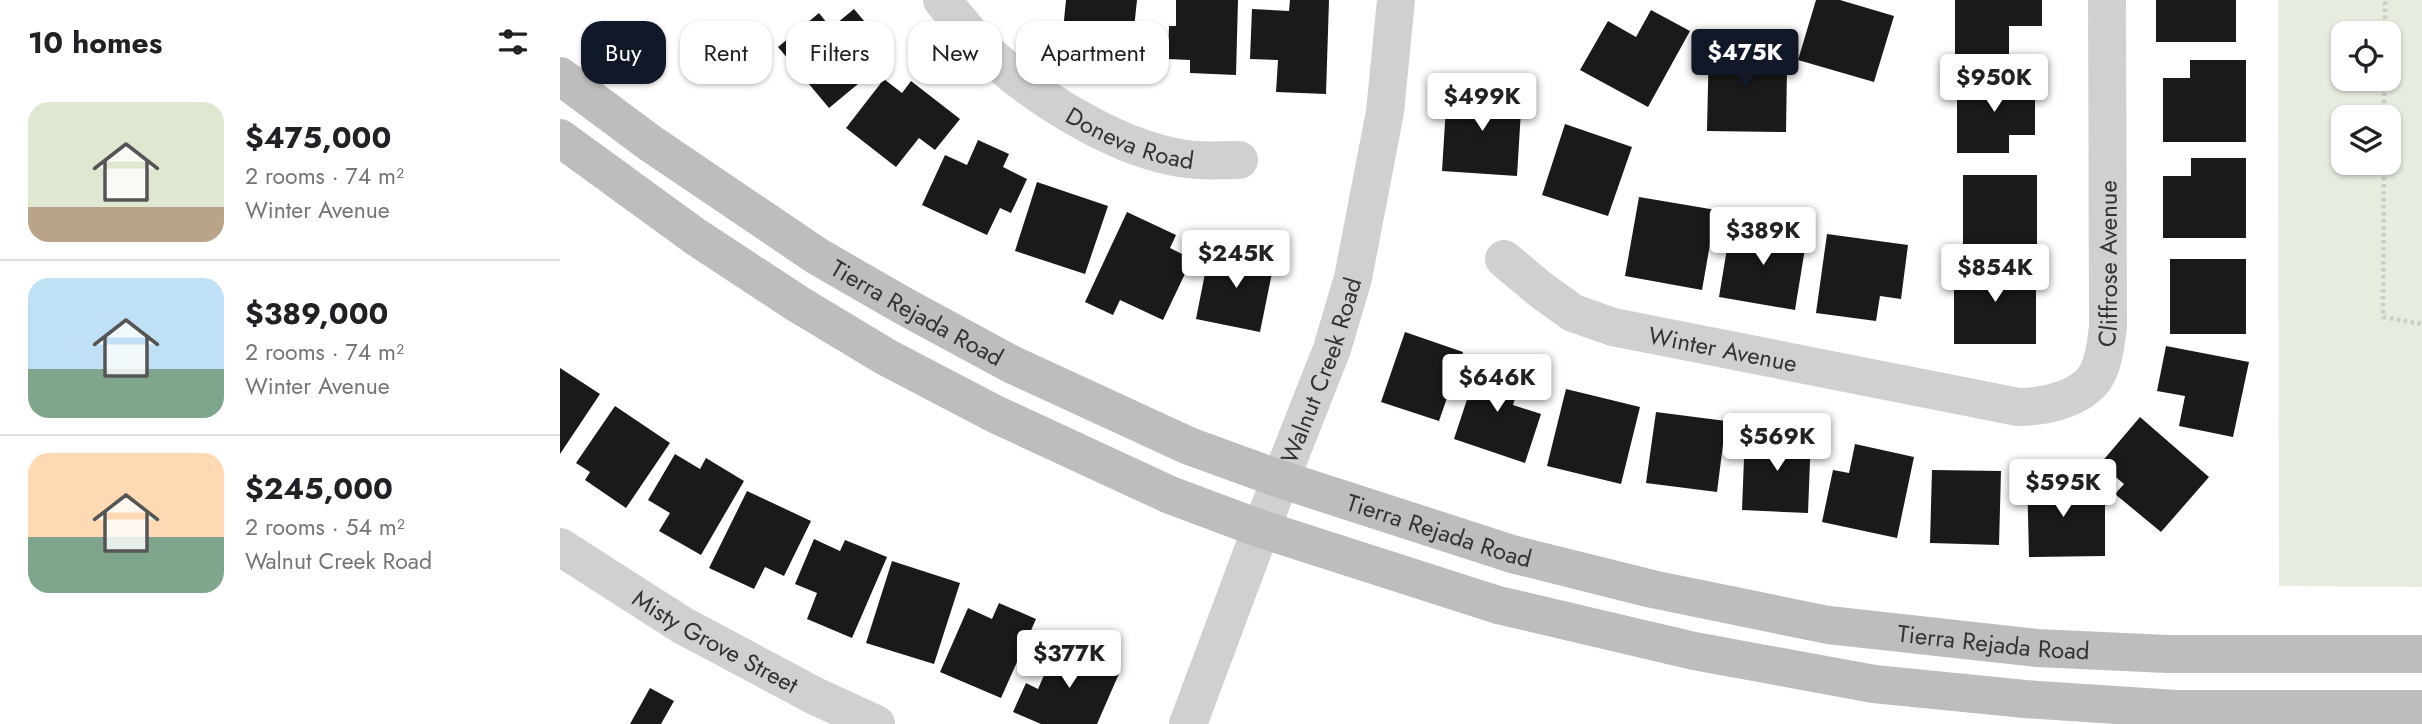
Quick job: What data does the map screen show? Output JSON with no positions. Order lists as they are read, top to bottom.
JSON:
{
  "streets": {
    "main road": ["Tierra Rejada Road"],
    "street": [
      "Doneva Road",
      "Cliffrose Avenue",
      "Winter Avenue",
      "Walnut Creek Road",
      "Misty Grove Street"
    ]
  },
  "crossings": [
    ["Cliffrose Avenue", "Winter Avenue"],
    ["Tierra Rejada Road", "Walnut Creek Road"]
  ],
  "page": {
    "heading": "10 homes",
    "chip": [
      "Buy",
      "Rent",
      "Filters",
      "New",
      "Apartment"
    ],
    "price": [
      "$475K",
      "$950K",
      "$499K",
      "$389K",
      "$245K",
      "$854K",
      "$646K",
      "$569K",
      "$595K",
      "$377K"
    ],
    "list": [
      {
        "name": "$475,000",
        "note": "2 rooms · 74 m² · Winter Avenue"
      },
      {
        "name": "$389,000",
        "note": "2 rooms · 74 m² · Winter Avenue"
      },
      {
        "name": "$245,000",
        "note": "2 rooms · 54 m² · Walnut Creek Road"
      }
    ]
  }
}
